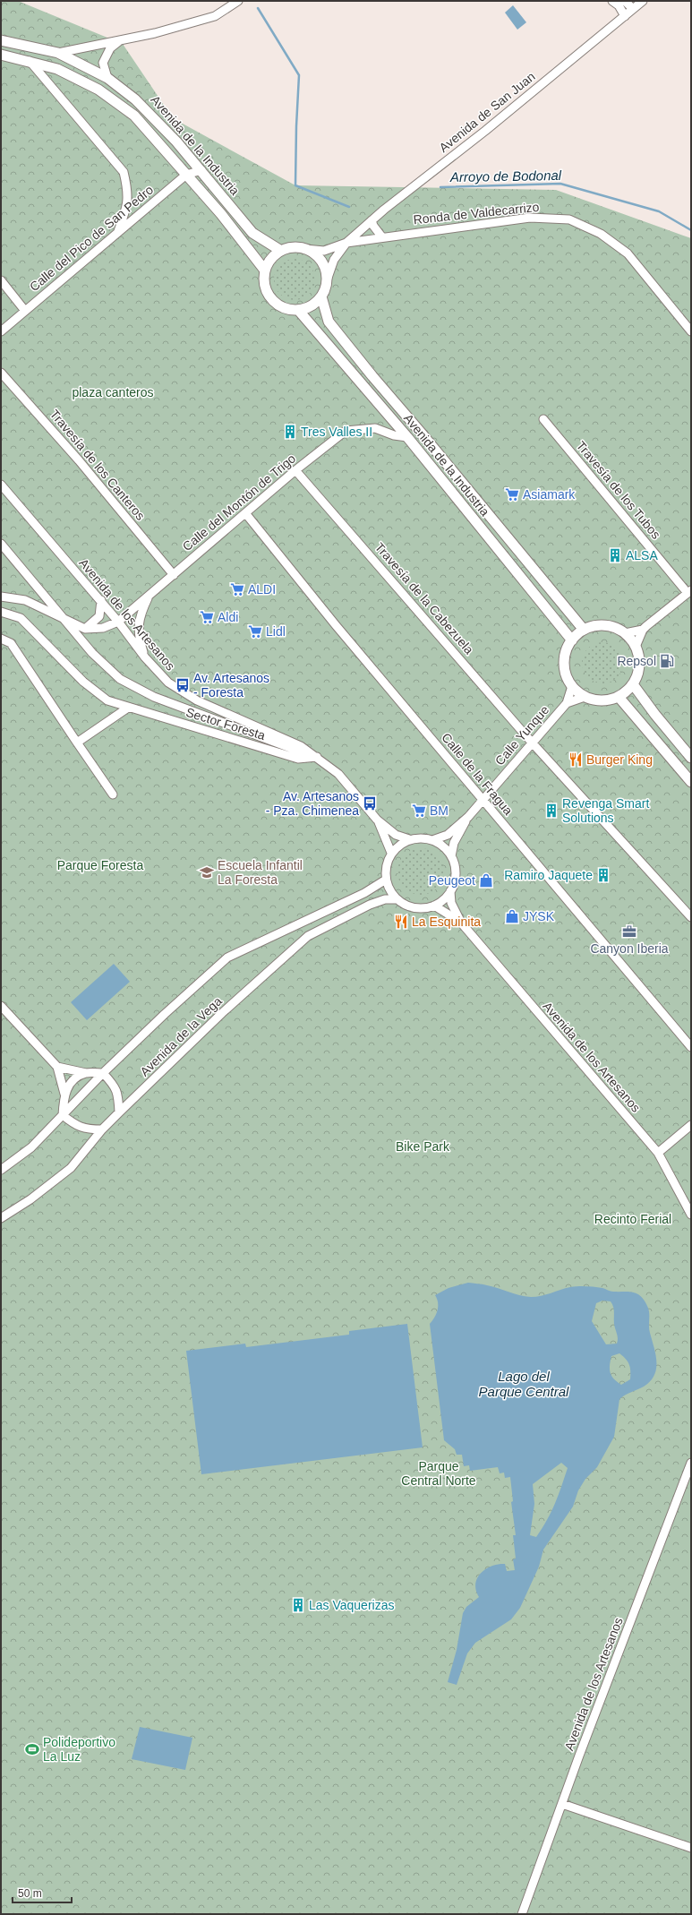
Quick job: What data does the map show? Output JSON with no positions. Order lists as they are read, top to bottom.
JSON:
{
  "streets": {
    "street": [
      "Avenida de San Juan",
      "Avenida de la Industria",
      "Ronda de Valdecarrizo",
      "Calle del Pico de San Pedro",
      "Travesía de los Canteros",
      "Travesía de los Tubos",
      "Calle del Montón de Trigo",
      "Travesía de la Cabezuela",
      "Avenida de los Artesanos",
      "Sector Foresta",
      "Calle Yunque",
      "Calle de la Fragua",
      "Avenida de la Vega"
    ]
  },
  "crossings": [
    ["Avenida de San Juan", "Ronda de Valdecarrizo"],
    ["Avenida de la Industria", "Ronda de Valdecarrizo"],
    ["Avenida de la Industria", "Calle del Pico de San Pedro"],
    ["Avenida de la Industria", "Calle del Montón de Trigo"],
    ["Avenida de la Industria", "Calle Yunque"],
    ["Travesía de los Canteros", "Calle del Montón de Trigo"],
    ["Calle del Montón de Trigo", "Travesía de la Cabezuela"],
    ["Calle del Montón de Trigo", "Avenida de los Artesanos"],
    ["Calle del Montón de Trigo", "Calle de la Fragua"],
    ["Travesía de la Cabezuela", "Calle Yunque"],
    ["Avenida de los Artesanos", "Sector Foresta"],
    ["Avenida de los Artesanos", "Calle Yunque"],
    ["Avenida de los Artesanos", "Avenida de la Vega"],
    ["Calle Yunque", "Calle de la Fragua"],
    ["Calle Yunque", "Avenida de la Vega"]
  ],
  "water": ["Arroyo de Bodonal", "Lago del Parque Central"],
  "parks": [
    "plaza canteros",
    "Parque Foresta",
    "Bike Park",
    "Recinto Ferial",
    "Parque Central Norte"
  ],
  "places": {
    "building": [
      "Tres Valles II",
      "ALSA",
      "Revenga Smart Solutions",
      "Ramiro Jaquete",
      "Las Vaquerizas"
    ],
    "supermarket": [
      "Asiamark",
      "ALDI",
      "Aldi",
      "Lidl",
      "BM"
    ],
    "fuel station": ["Repsol"],
    "bus stop": ["Av. Artesanos - Foresta", "Av. Artesanos - Pza. Chimenea"],
    "restaurant": ["Burger King", "La Esquinita"],
    "school or university": ["Escuela Infantil La Foresta"],
    "shop": ["Peugeot", "JYSK"],
    "office": ["Canyon Iberia"],
    "sports": ["Polideportivo La Luz"]
  },
  "scale_bar": "50 m"
}
